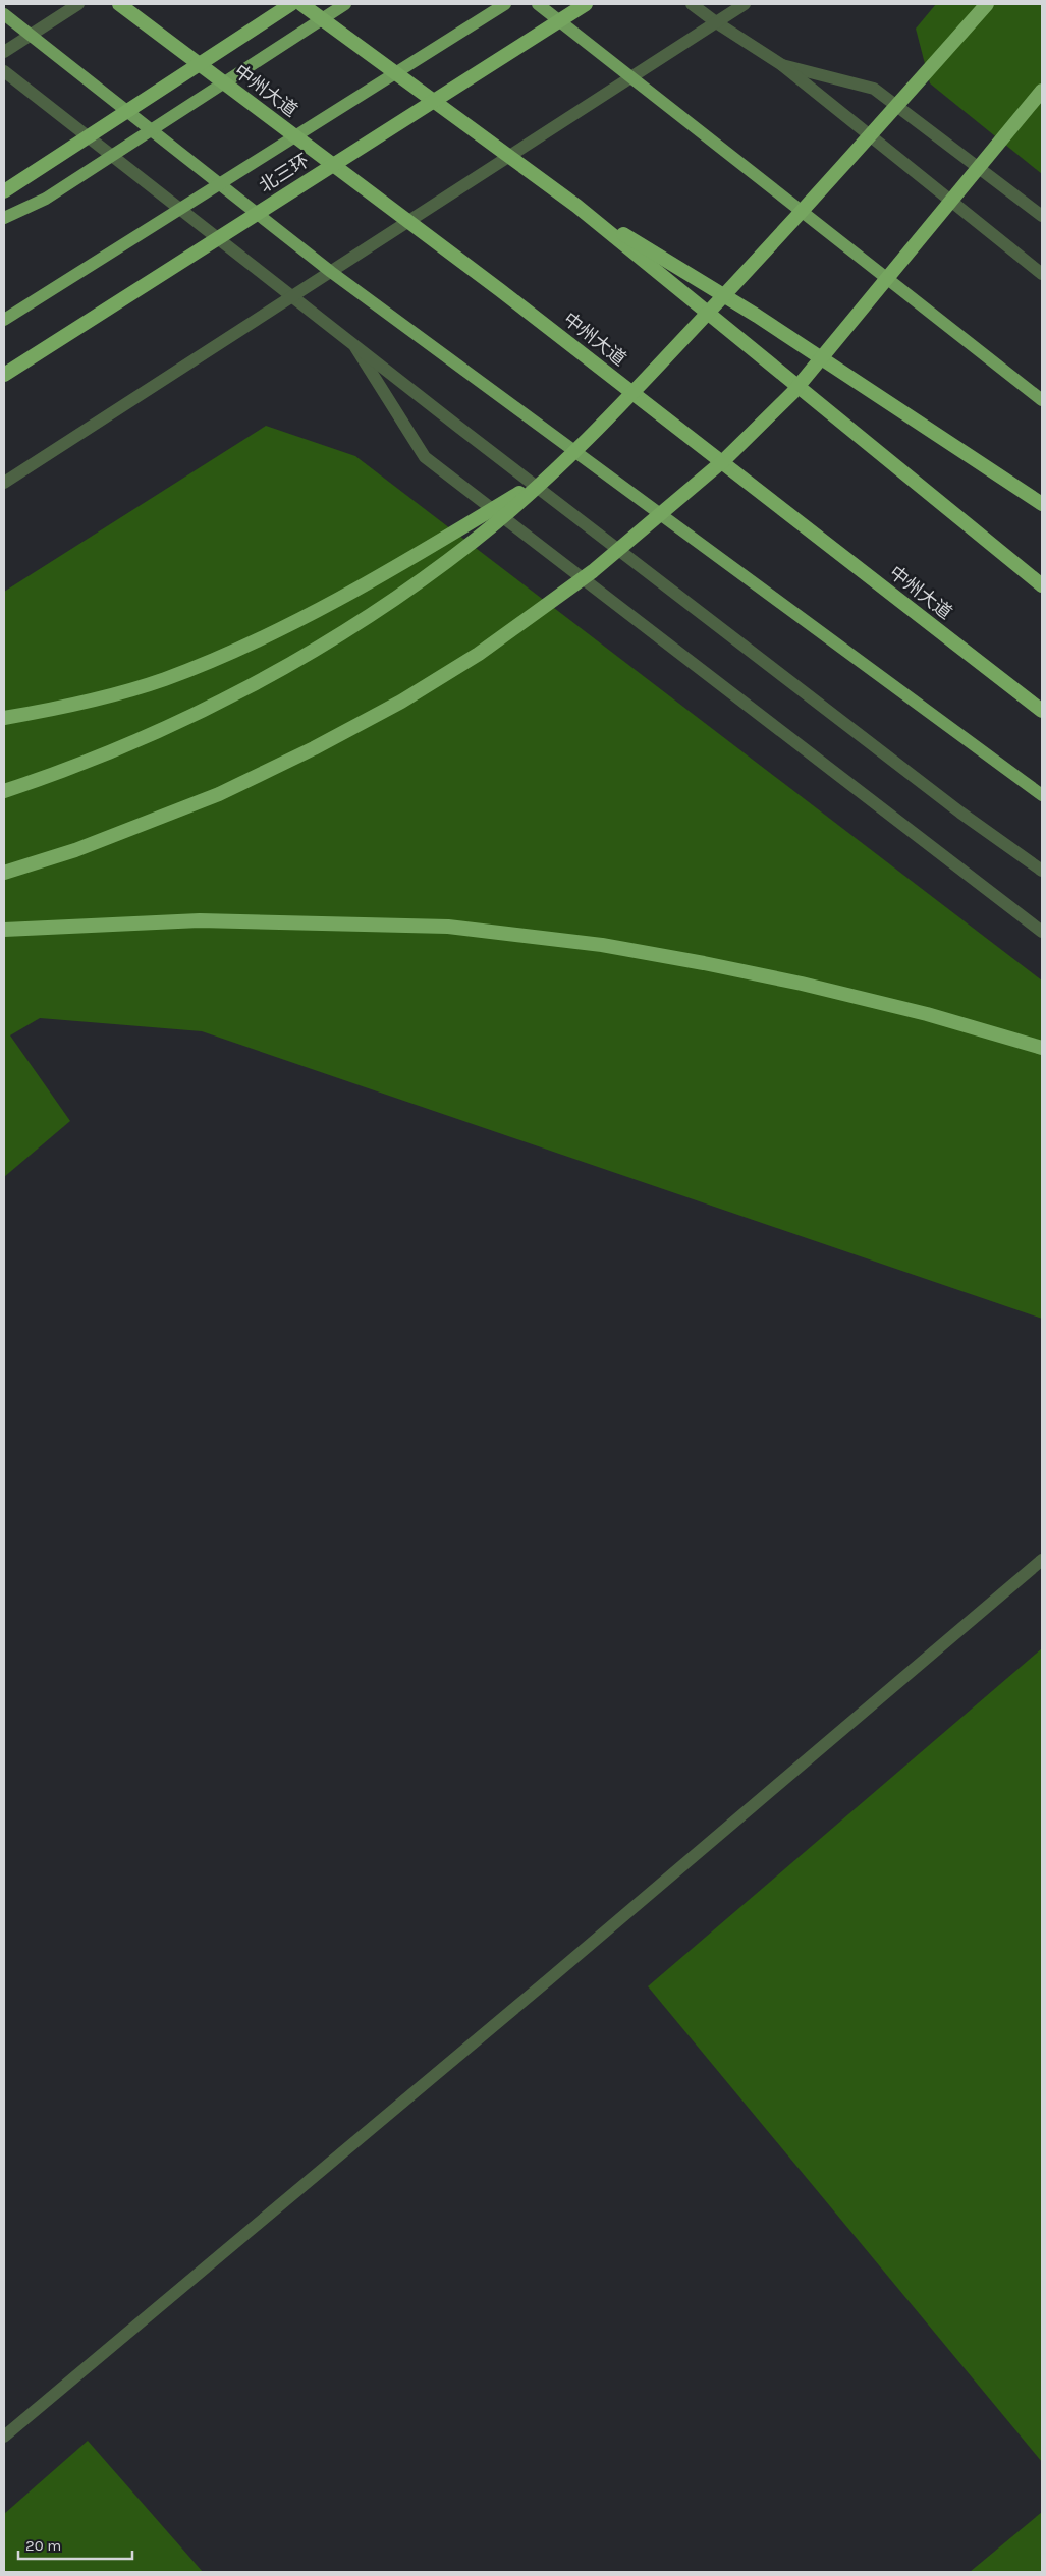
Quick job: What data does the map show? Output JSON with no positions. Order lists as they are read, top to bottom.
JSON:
{
  "streets": {
    "highway": ["中州大道", "北三环"]
  },
  "scale_bar": "20 m"
}
